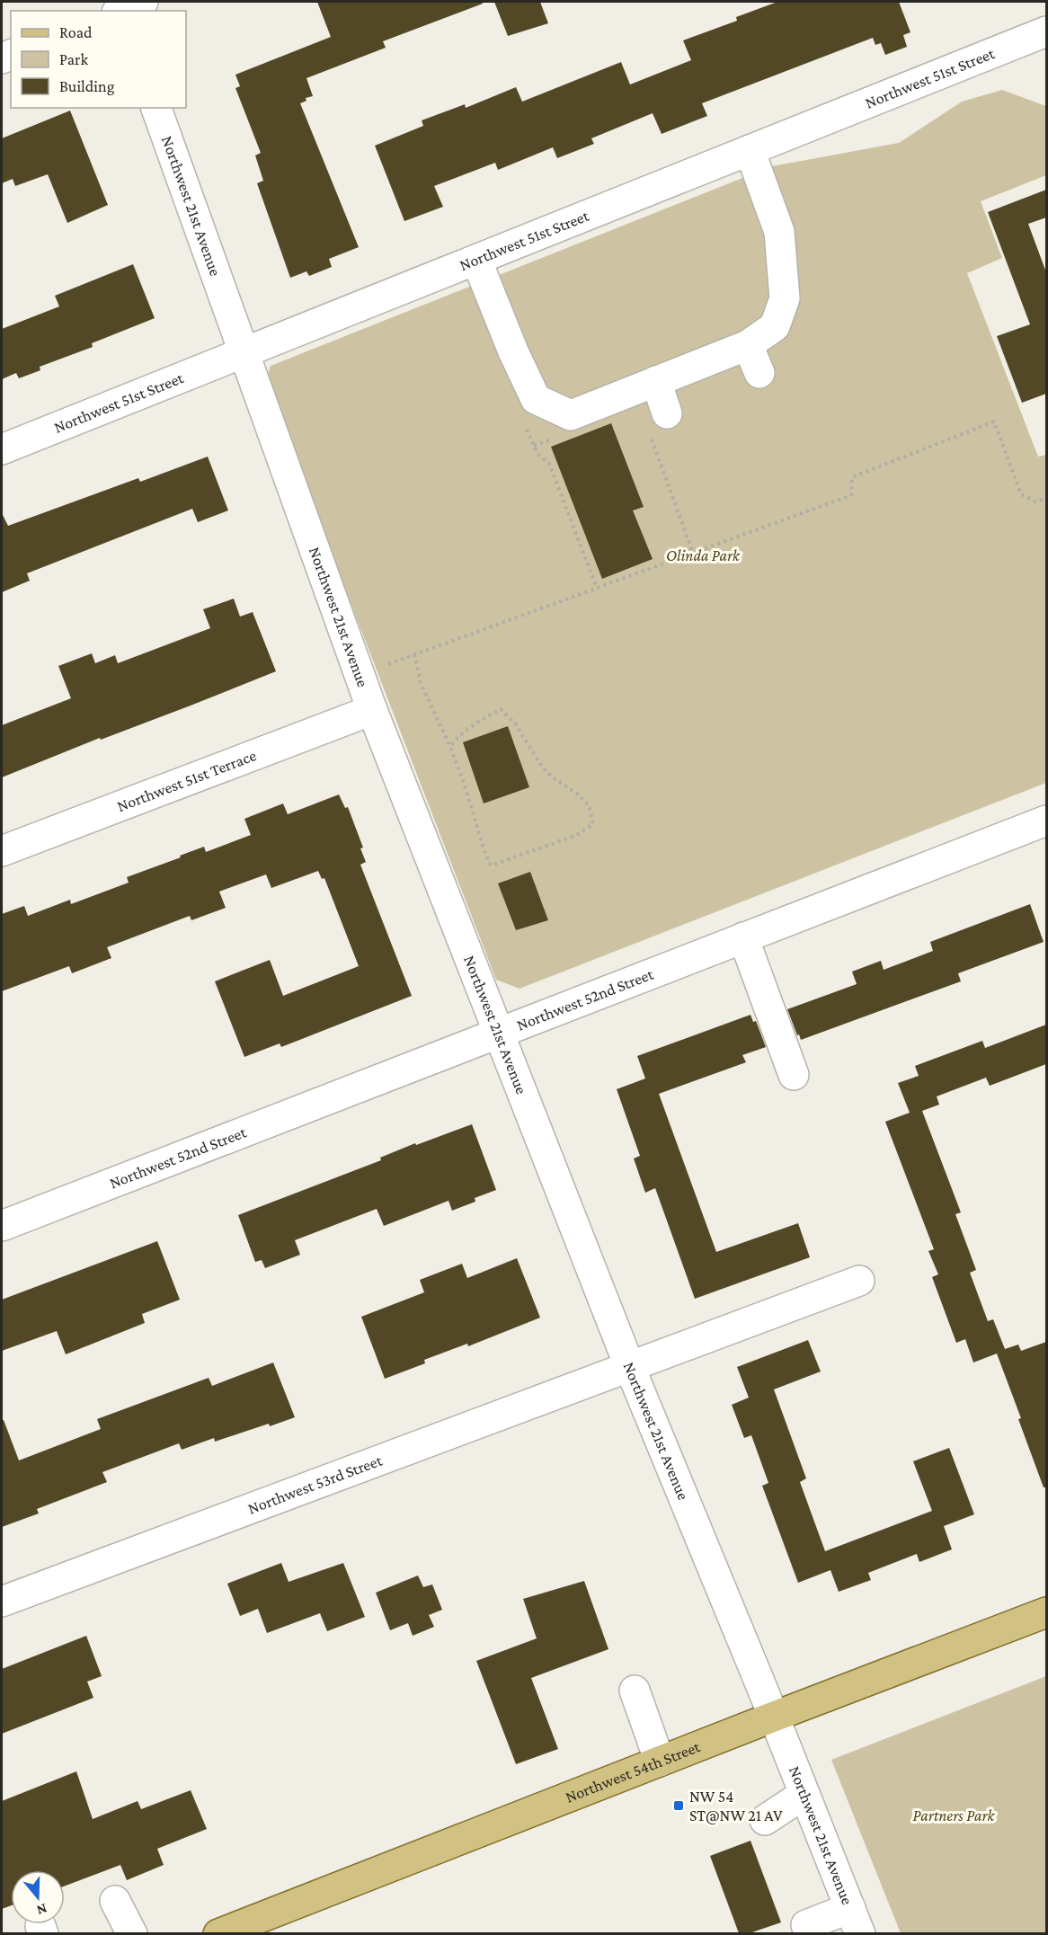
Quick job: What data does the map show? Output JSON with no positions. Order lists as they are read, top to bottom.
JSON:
{
  "streets": {
    "main road": ["Northwest 54th Street"],
    "street": [
      "Northwest 51st Street",
      "Northwest 21st Avenue",
      "Northwest 51st Terrace",
      "Northwest 52nd Street",
      "Northwest 53rd Street"
    ]
  },
  "crossings": [
    ["Northwest 51st Street", "Northwest 21st Avenue"],
    ["Northwest 21st Avenue", "Northwest 51st Terrace"],
    ["Northwest 21st Avenue", "Northwest 52nd Street"],
    ["Northwest 21st Avenue", "Northwest 53rd Street"],
    ["Northwest 21st Avenue", "Northwest 54th Street"]
  ],
  "parks": ["Olinda Park", "Partners Park"],
  "places": {
    "transit": ["NW 54 ST@NW 21 AV"]
  },
  "legend": ["Road", "Park", "Building"],
  "north": "bottom"
}
